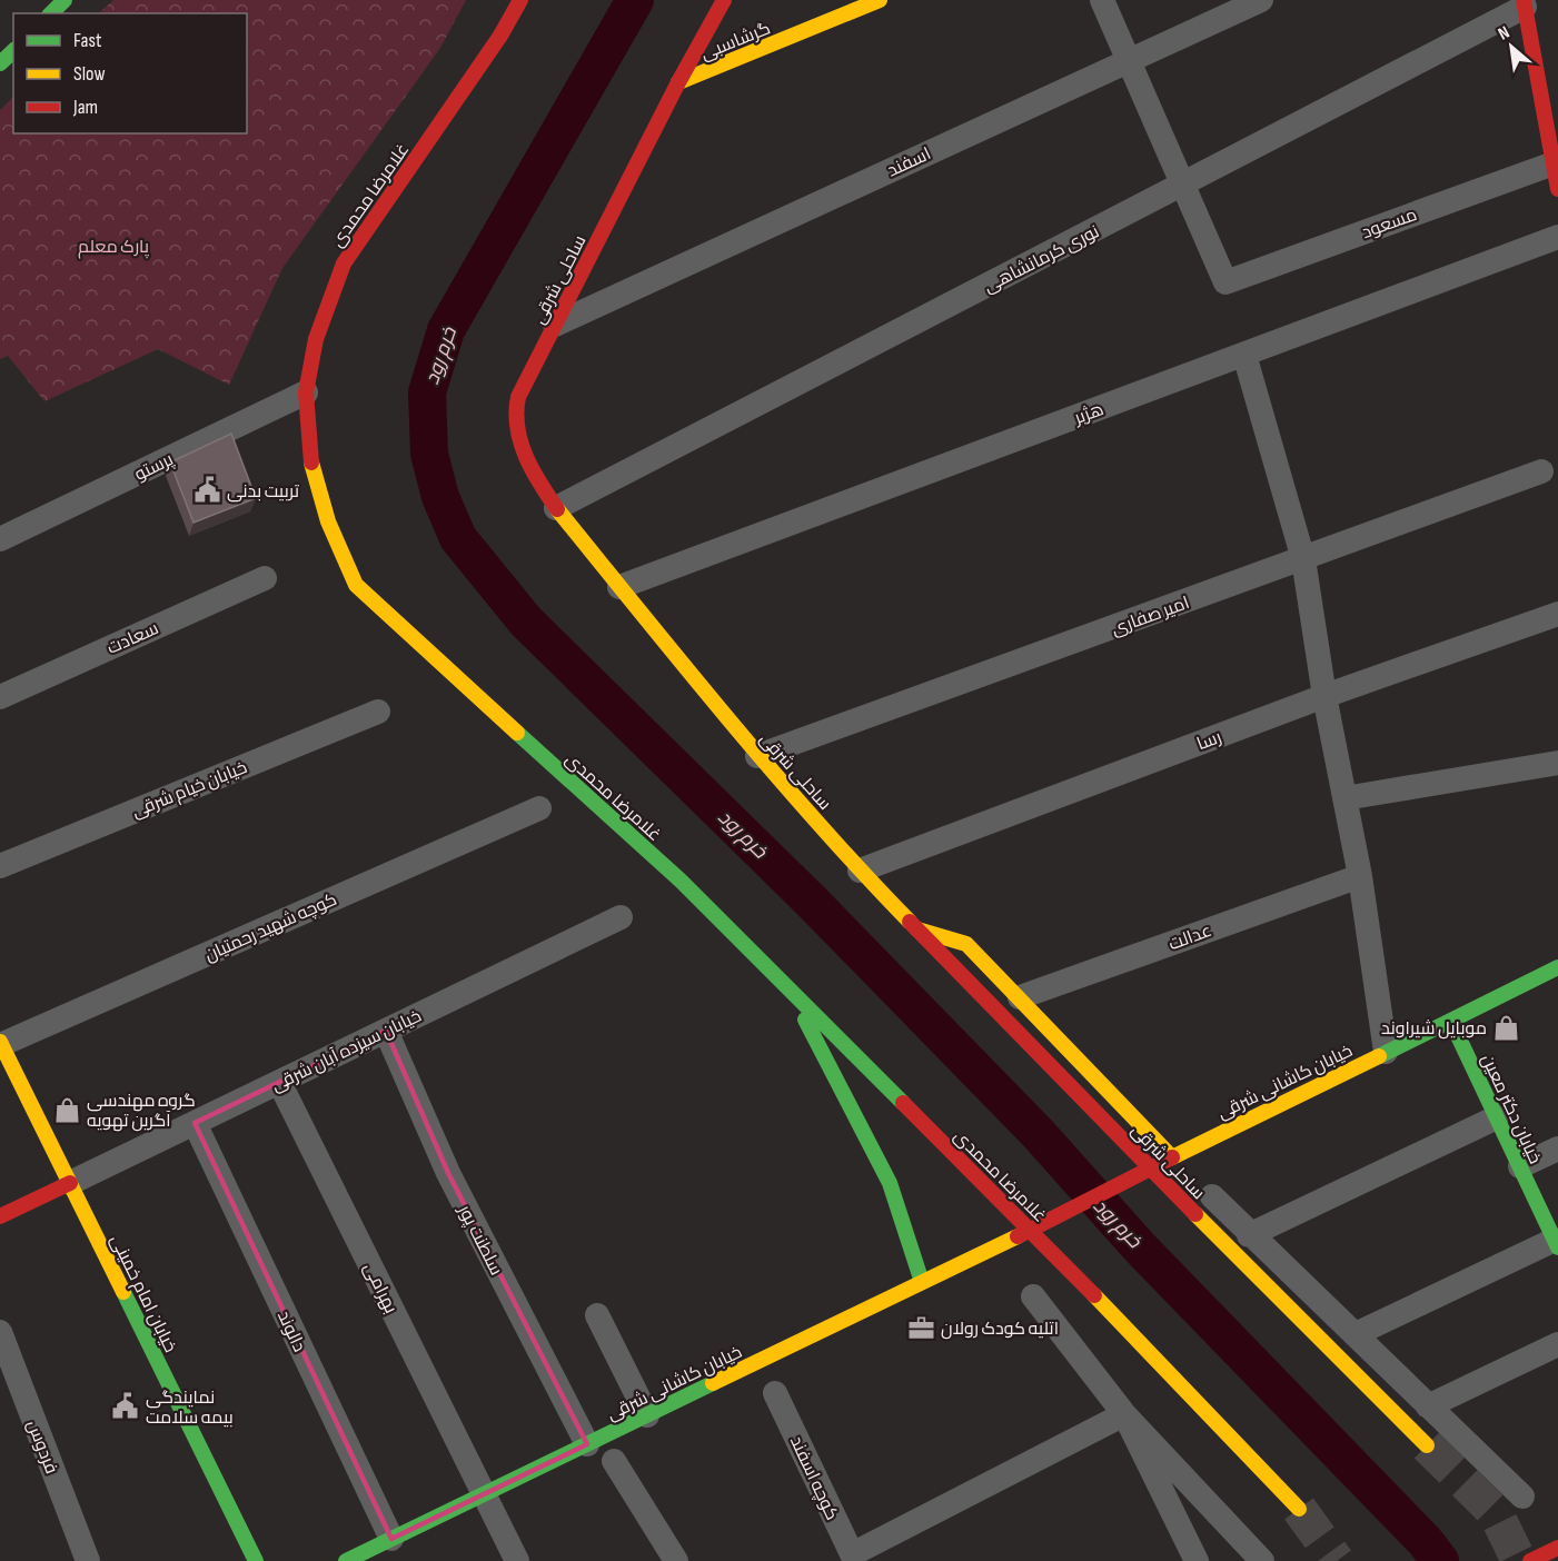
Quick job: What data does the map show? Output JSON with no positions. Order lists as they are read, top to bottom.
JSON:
{
  "streets": {
    "main road": [
      "گرشاسبی",
      "غلامرضا محمدی",
      "ساحلی شرقی",
      "خیابان کاشانی شرقی",
      "خیابان دکتر معین",
      "خیابان امام خمینی"
    ],
    "street": [
      "اسفند",
      "مسعود",
      "نوری کرمانشاهی",
      "هژبر",
      "پرستو",
      "امیر صفاری",
      "سعادت",
      "رسا",
      "خیابان خیام شرقی",
      "کوچه شهید رحمتیان",
      "عدالت",
      "خیابان سیزده آبان شرقی",
      "سلطنت پور",
      "بهرامی",
      "دالوند",
      "فردوس",
      "کوچه اسفند"
    ]
  },
  "crossings": [
    ["گرشاسبی", "ساحلی شرقی"],
    ["اسفند", "ساحلی شرقی"],
    ["غلامرضا محمدی", "پرستو"],
    ["مسعود", "نوری کرمانشاهی"],
    ["نوری کرمانشاهی", "ساحلی شرقی"],
    ["ساحلی شرقی", "هژبر"],
    ["ساحلی شرقی", "امیر صفاری"],
    ["ساحلی شرقی", "رسا"],
    ["کوچه شهید رحمتیان", "خیابان امام خمینی"],
    ["خیابان سیزده آبان شرقی", "سلطنت پور"],
    ["خیابان سیزده آبان شرقی", "بهرامی"],
    ["خیابان سیزده آبان شرقی", "خیابان امام خمینی"],
    ["خیابان سیزده آبان شرقی", "دالوند"],
    ["خیابان کاشانی شرقی", "خیابان دکتر معین"],
    ["خیابان کاشانی شرقی", "سلطنت پور"],
    ["خیابان کاشانی شرقی", "بهرامی"],
    ["خیابان کاشانی شرقی", "دالوند"]
  ],
  "water": ["خرم رود"],
  "parks": ["پارک معلم"],
  "places": {
    "public building": ["تربیت بدنی", "نمایندگی بیمه سلامت"],
    "shop": ["موبایل شیراوند", "گروه مهندسی آگرین تهویه"],
    "office": ["اتلیه کودک رولان"]
  },
  "legend": ["Fast", "Slow", "Jam"],
  "north": "top left"
}
